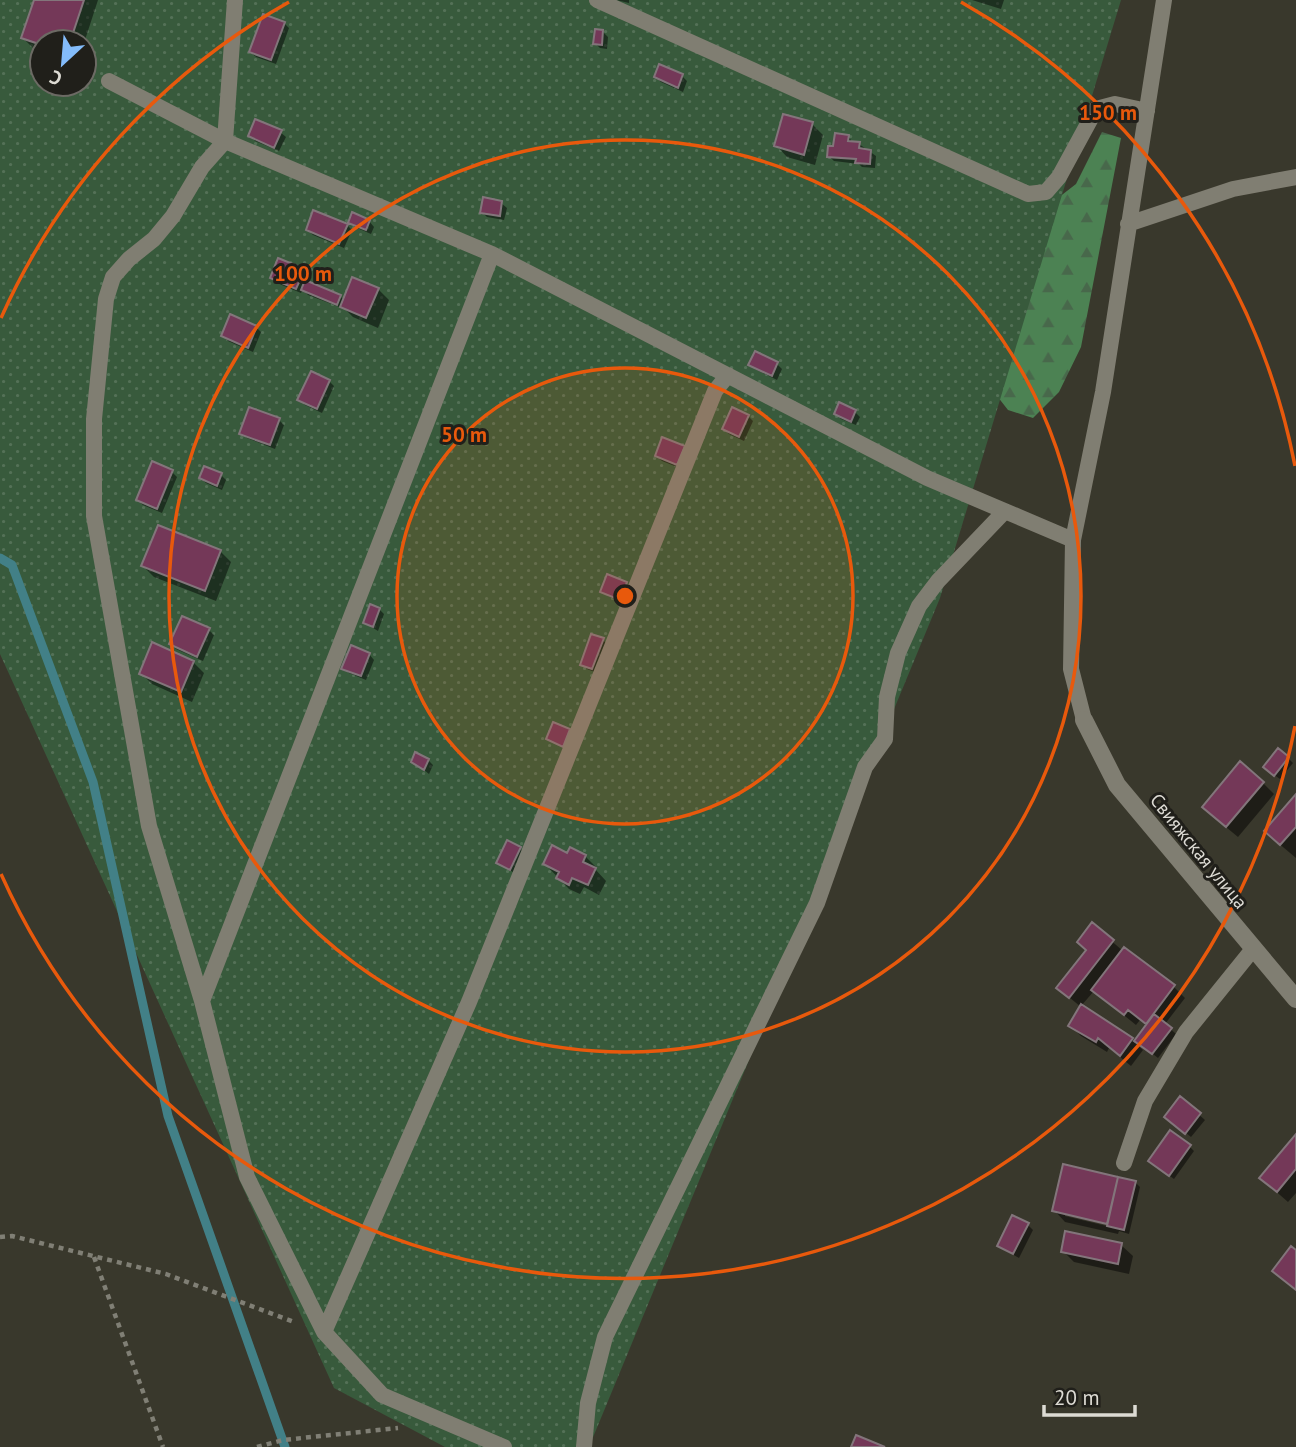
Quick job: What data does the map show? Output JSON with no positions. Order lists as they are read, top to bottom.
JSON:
{
  "streets": {
    "street": ["Свияжская улица"]
  },
  "scale_bar": "20 m",
  "north": "bottom left",
  "rings": ["150 m", "100 m", "50 m"]
}
